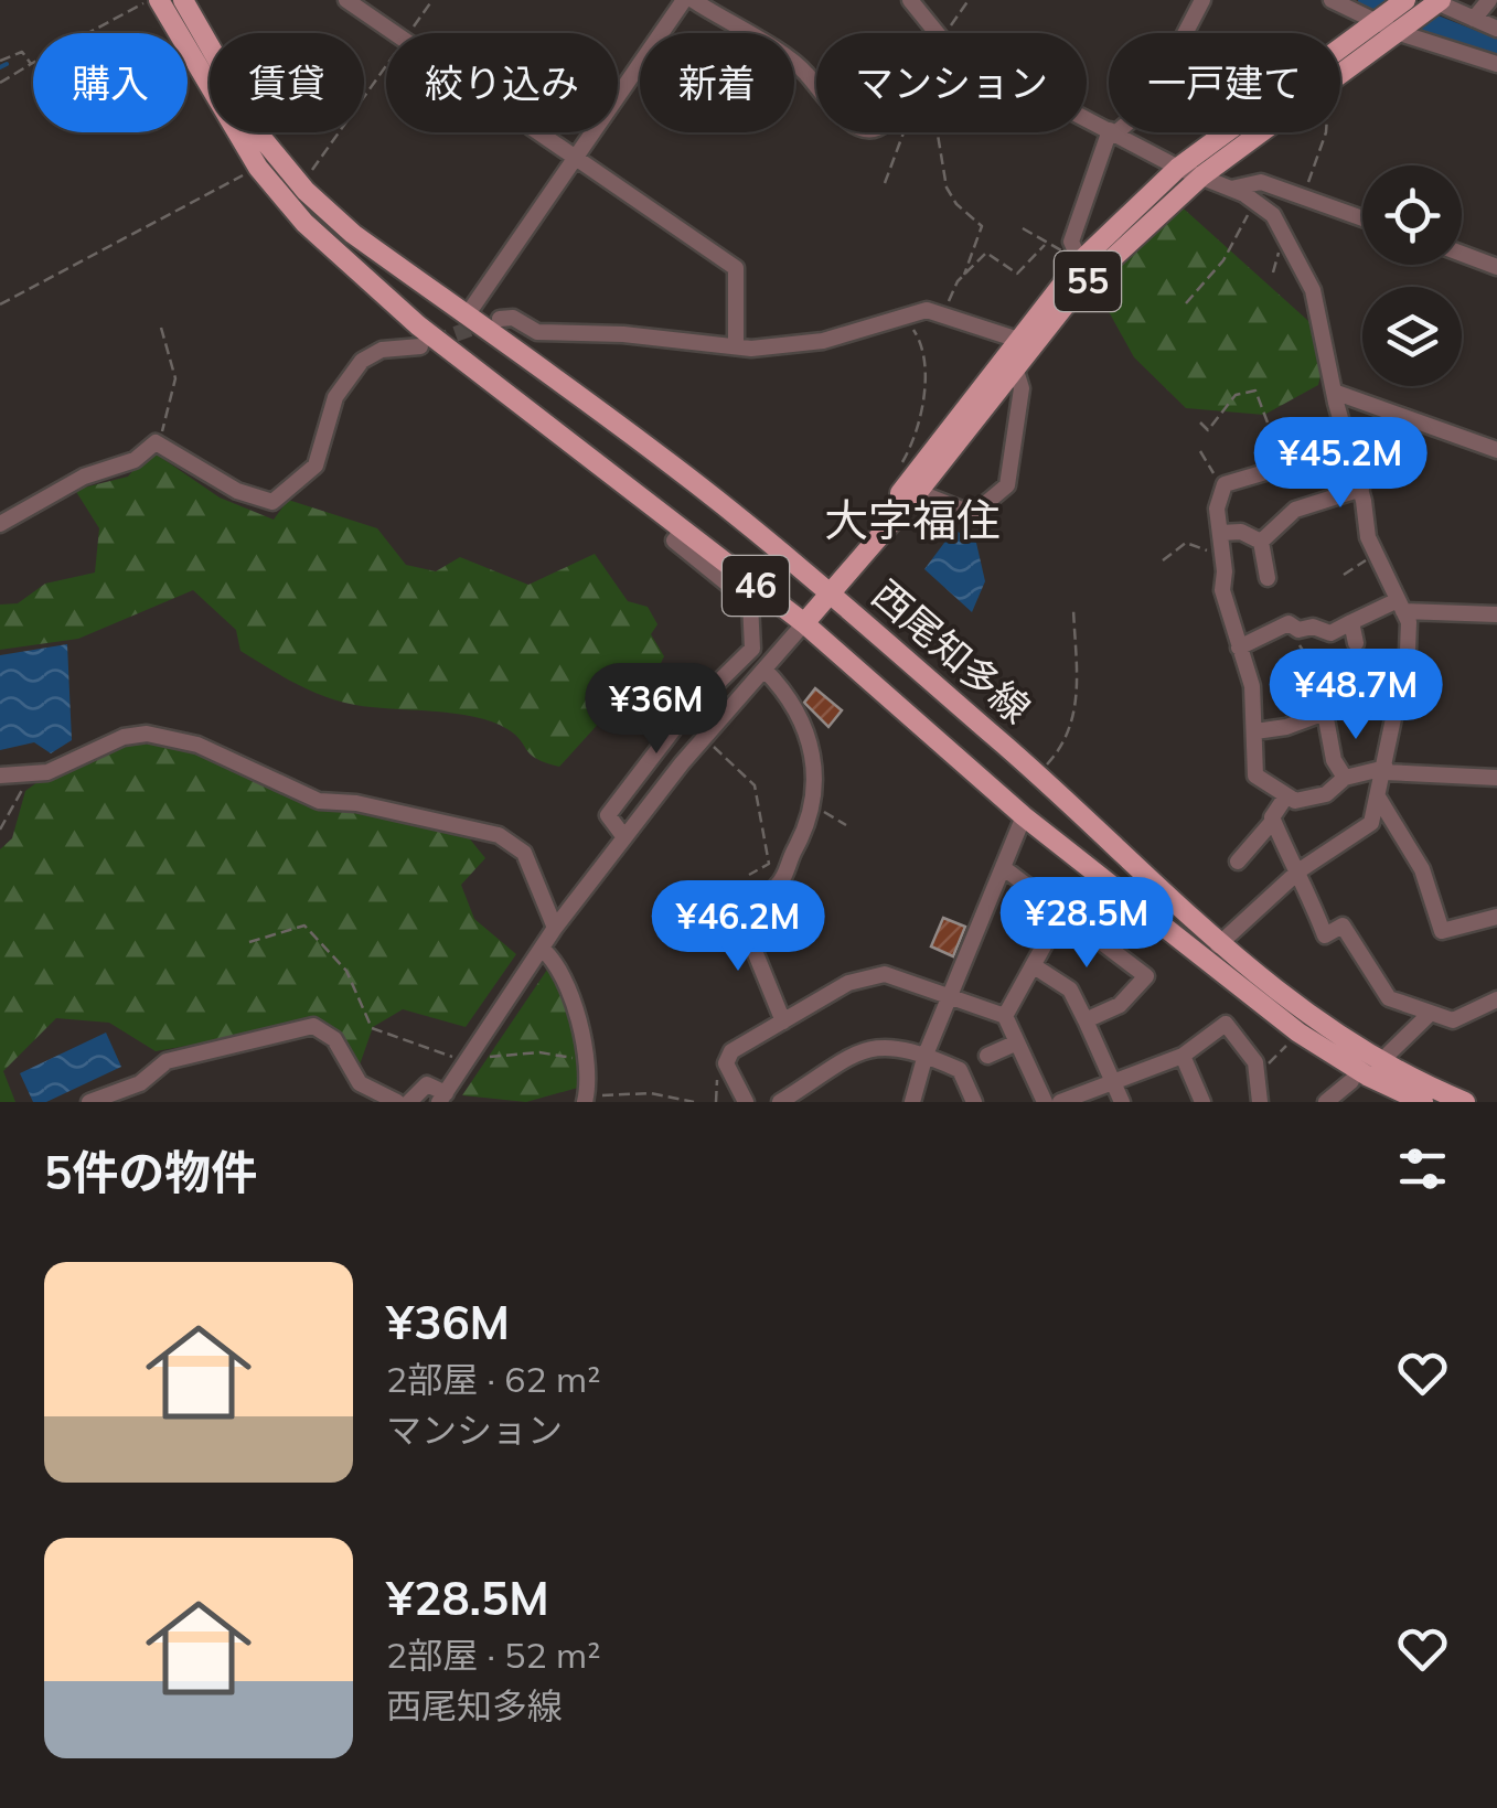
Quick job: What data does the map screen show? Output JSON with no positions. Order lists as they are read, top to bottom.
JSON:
{
  "streets": {
    "main road": ["55", "46", "西尾知多線"]
  },
  "crossings": [
    ["55", "西尾知多線"]
  ],
  "districts": ["大字福住"],
  "page": {
    "chip": [
      "購入",
      "賃貸",
      "絞り込み",
      "新着",
      "マンション",
      "一戸建て"
    ],
    "price": [
      "¥45.2M",
      "¥48.7M",
      "¥36M",
      "¥28.5M",
      "¥46.2M"
    ],
    "heading": "5件の物件",
    "list": [
      {
        "name": "¥36M",
        "note": "2部屋 · 62 m² · マンション"
      },
      {
        "name": "¥28.5M",
        "note": "2部屋 · 52 m² · 西尾知多線"
      }
    ]
  }
}
